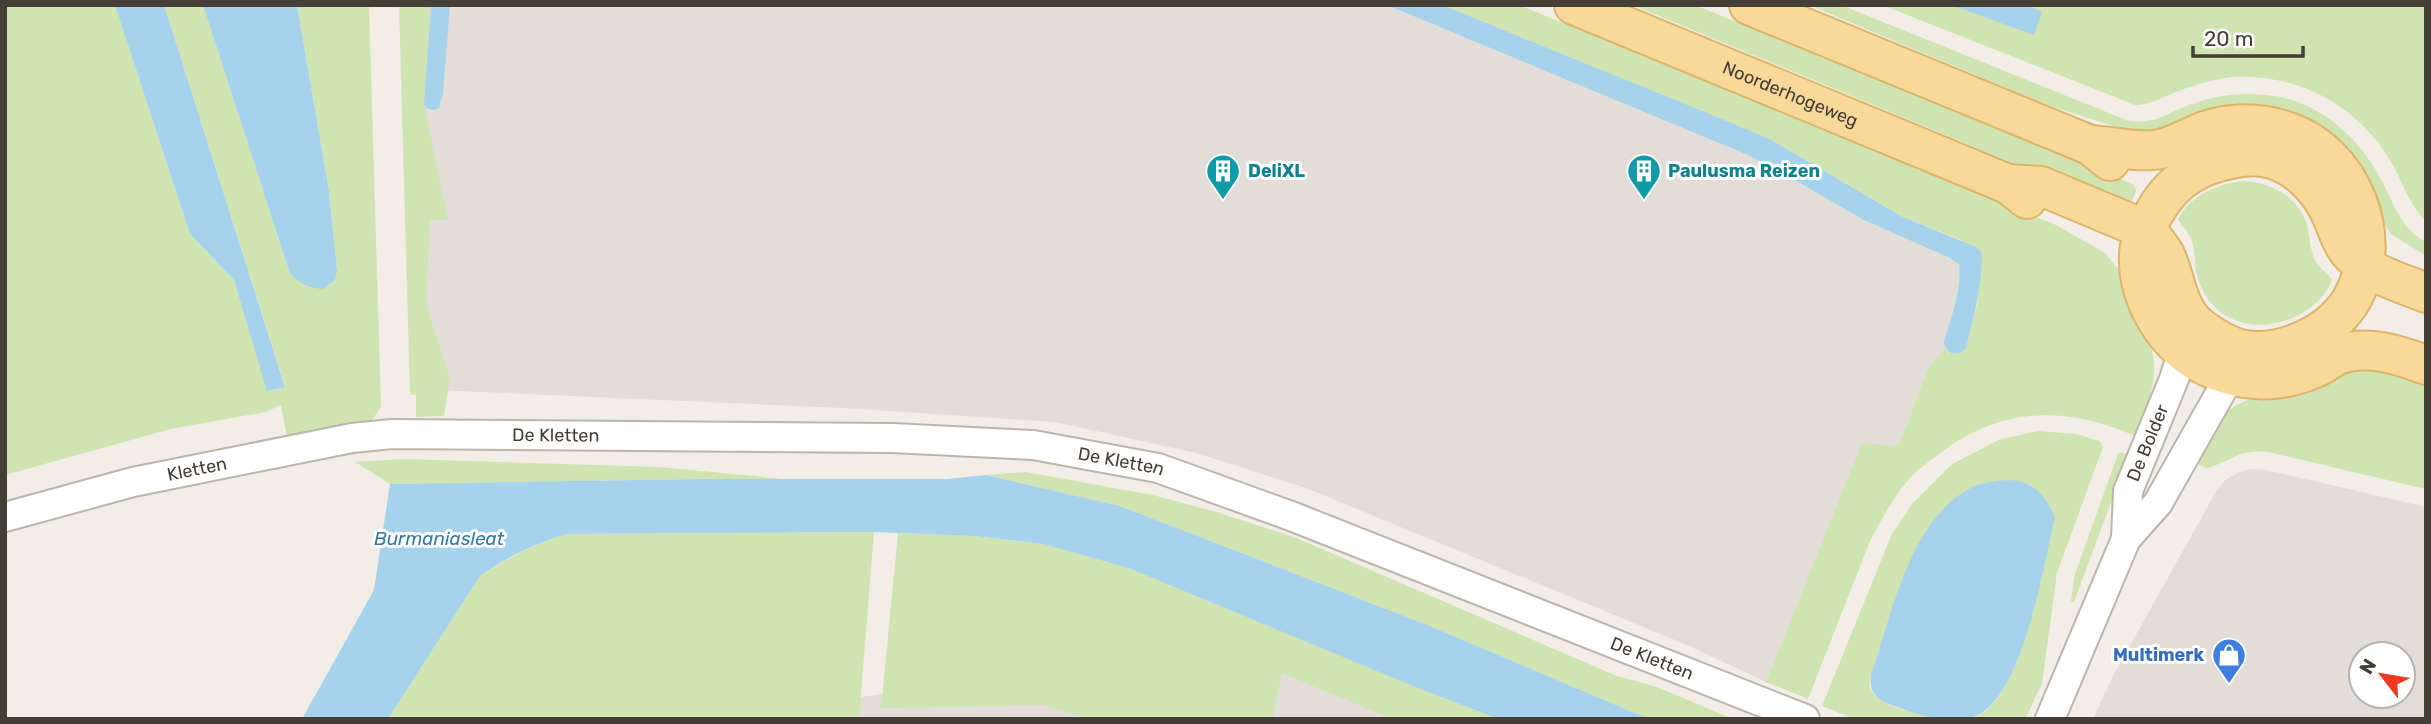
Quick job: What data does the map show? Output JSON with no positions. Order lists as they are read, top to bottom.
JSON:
{
  "streets": {
    "main road": ["Noorderhogeweg"],
    "street": ["De Kletten", "De Bolder", "Kletten"]
  },
  "crossings": [
    ["Noorderhogeweg", "De Bolder"],
    ["De Kletten", "Kletten"]
  ],
  "water": ["Burmaniasleat"],
  "places": {
    "building": ["DeliXL", "Paulusma Reizen"],
    "shop": ["Multimerk"]
  },
  "scale_bar": "20 m",
  "north": "top left"
}
